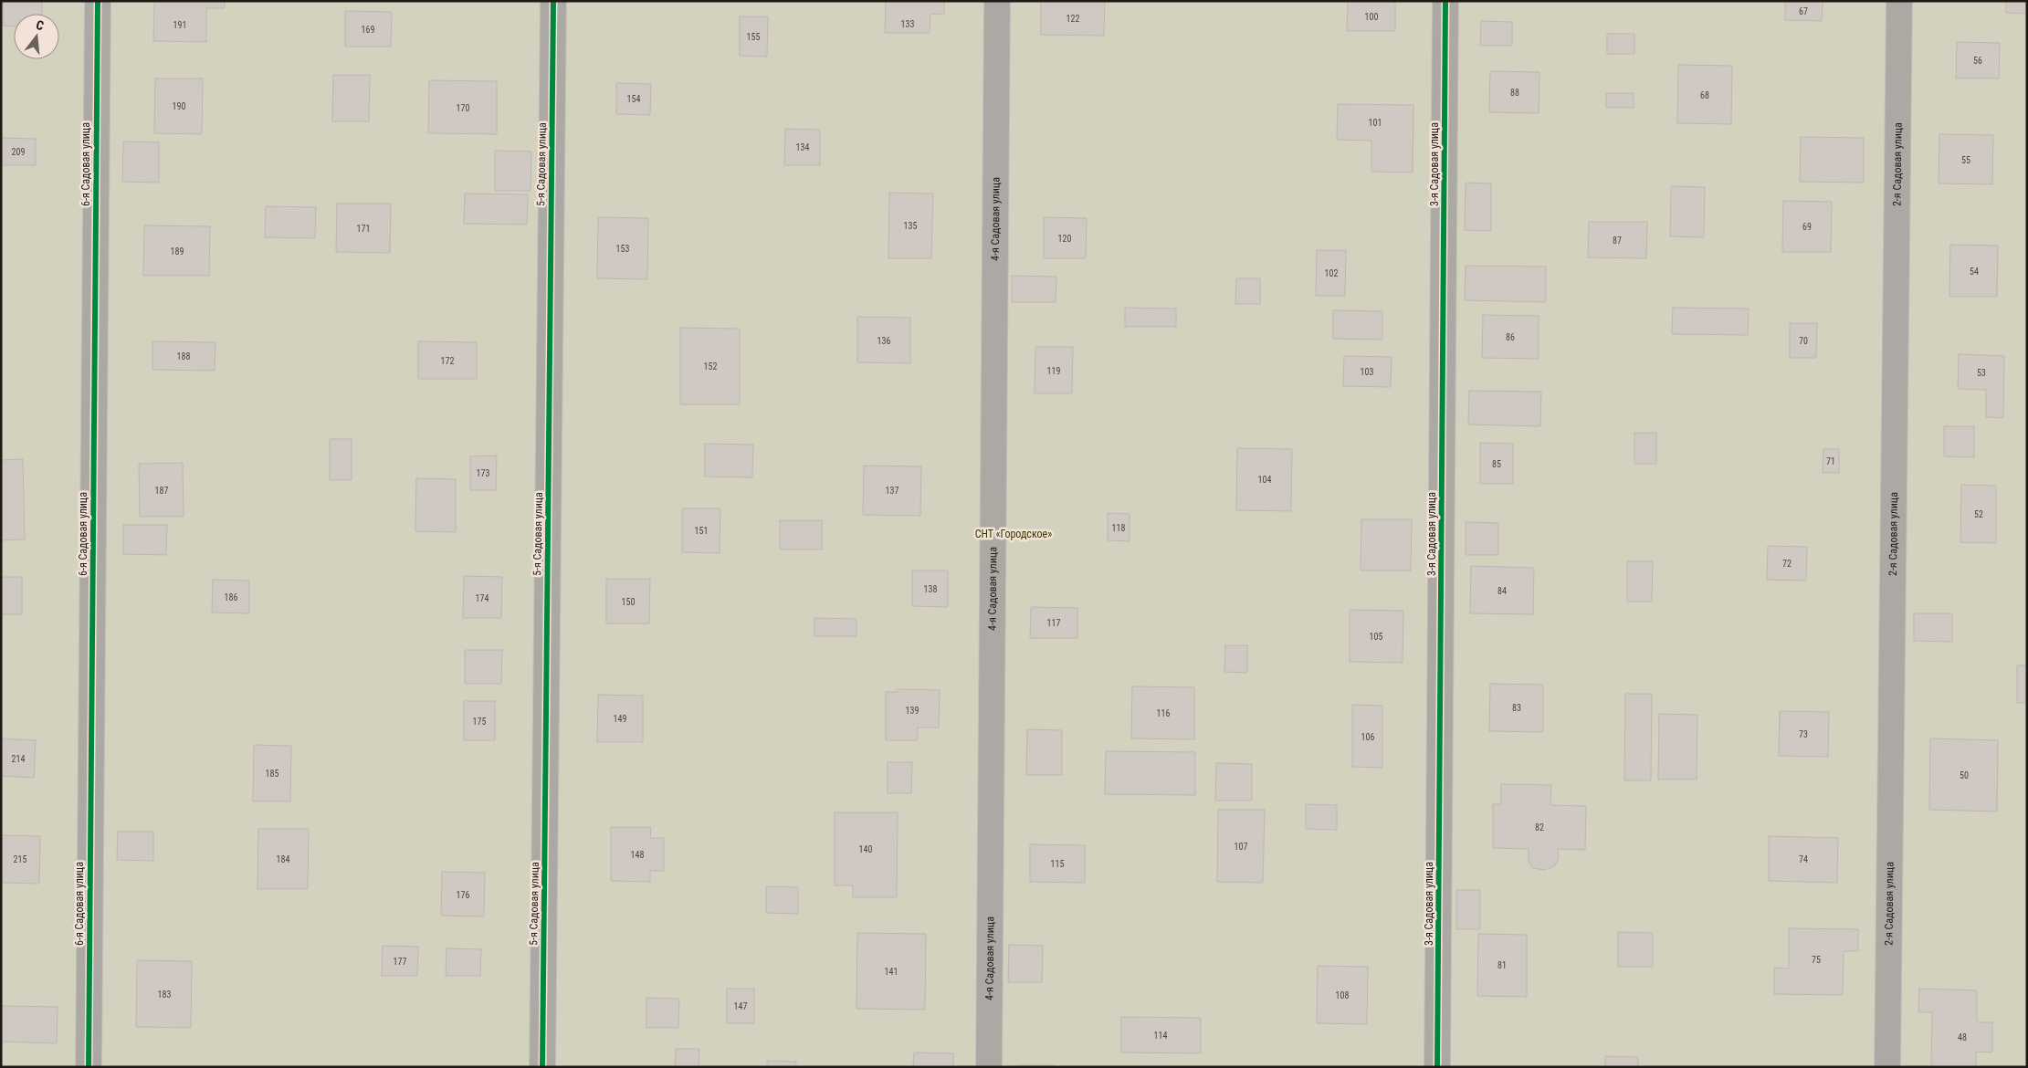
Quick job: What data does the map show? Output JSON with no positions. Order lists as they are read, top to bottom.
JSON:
{
  "streets": {
    "street": [
      "6-я Садовая улица",
      "5-я Садовая улица",
      "3-я Садовая улица",
      "2-я Садовая улица",
      "4-я Садовая улица"
    ]
  },
  "parks": ["СНТ «Городское»"],
  "house_numbers": [
    "67",
    "100",
    "122",
    "133",
    "191",
    "169",
    "155",
    "56",
    "88",
    "68",
    "154",
    "190",
    "170",
    "101",
    "134",
    "209",
    "55",
    "135",
    "69",
    "171",
    "120",
    "87",
    "153",
    "189",
    "54",
    "102",
    "86",
    "136",
    "70",
    "188",
    "172",
    "152",
    "119",
    "103",
    "53",
    "71",
    "85",
    "173",
    "104",
    "187",
    "137",
    "52",
    "118",
    "151",
    "72",
    "138",
    "84",
    "186",
    "174",
    "150",
    "117",
    "105",
    "83",
    "139",
    "116",
    "149",
    "175",
    "73",
    "106",
    "214",
    "185",
    "50",
    "82",
    "107",
    "140",
    "148",
    "215",
    "184",
    "74",
    "115",
    "176",
    "75",
    "177",
    "81",
    "141",
    "183",
    "108",
    "147",
    "114",
    "48"
  ],
  "north": "top"
}
